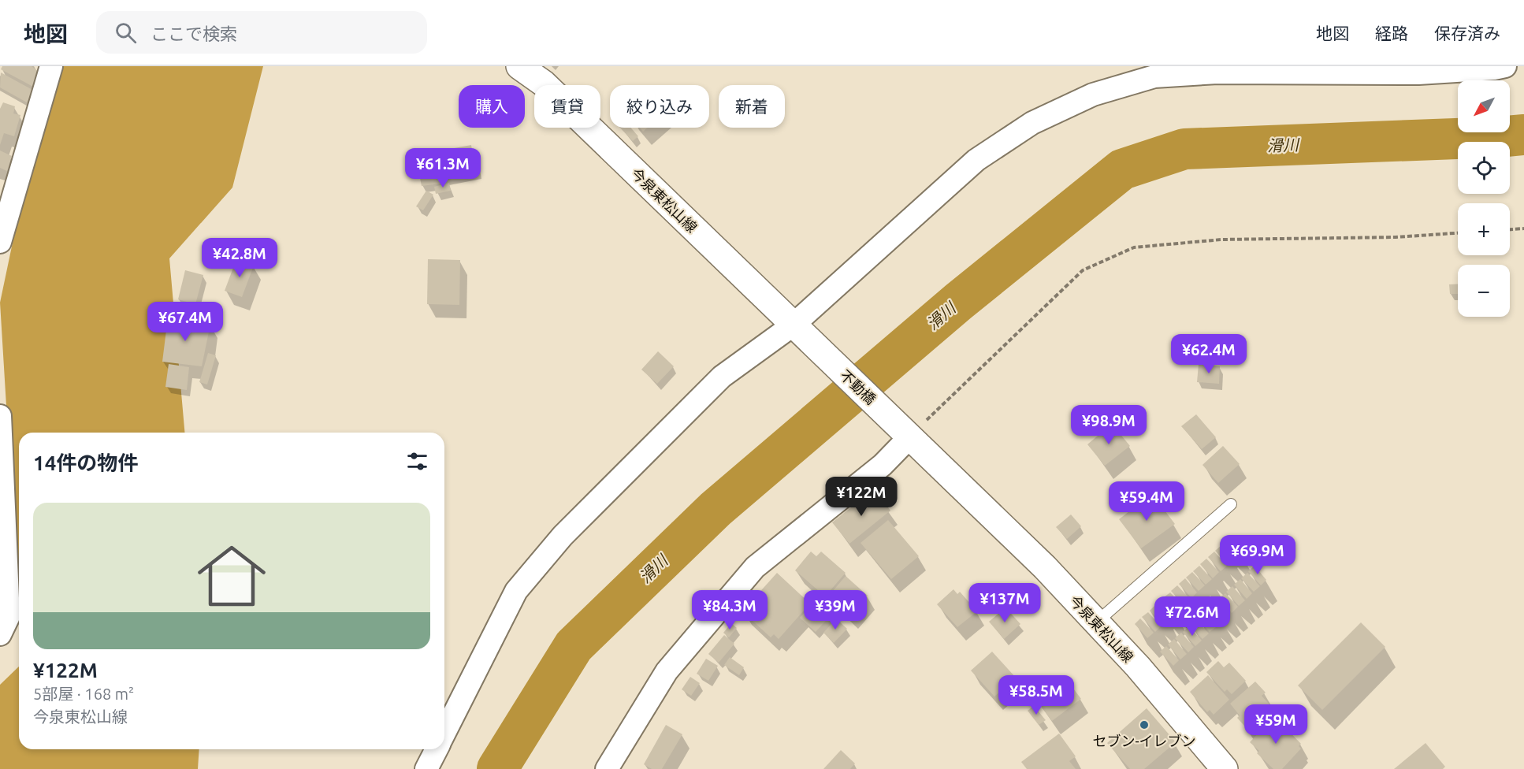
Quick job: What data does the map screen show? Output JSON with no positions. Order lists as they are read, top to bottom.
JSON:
{
  "streets": {
    "main road": ["今泉東松山線", "不動橋"]
  },
  "crossings": [
    ["今泉東松山線", "不動橋"]
  ],
  "water": ["滑川"],
  "places": ["セブン-イレブン"],
  "north": "bottom left",
  "page": {
    "header": "地図",
    "search": "ここで検索",
    "nav": ["地図", "経路", "保存済み"],
    "map_buttons": ["+", "−"],
    "chip": [
      "購入",
      "賃貸",
      "絞り込み",
      "新着"
    ],
    "price": [
      "¥61.3M",
      "¥42.8M",
      "¥67.4M",
      "¥62.4M",
      "¥98.9M",
      "¥122M",
      "¥59.4M",
      "¥69.9M",
      "¥137M",
      "¥84.3M",
      "¥39M",
      "¥72.6M",
      "¥58.5M",
      "¥59M"
    ],
    "heading": "14件の物件",
    "list": [
      {
        "name": "¥122M",
        "note": "5部屋 · 168 m² · 今泉東松山線"
      }
    ]
  }
}
